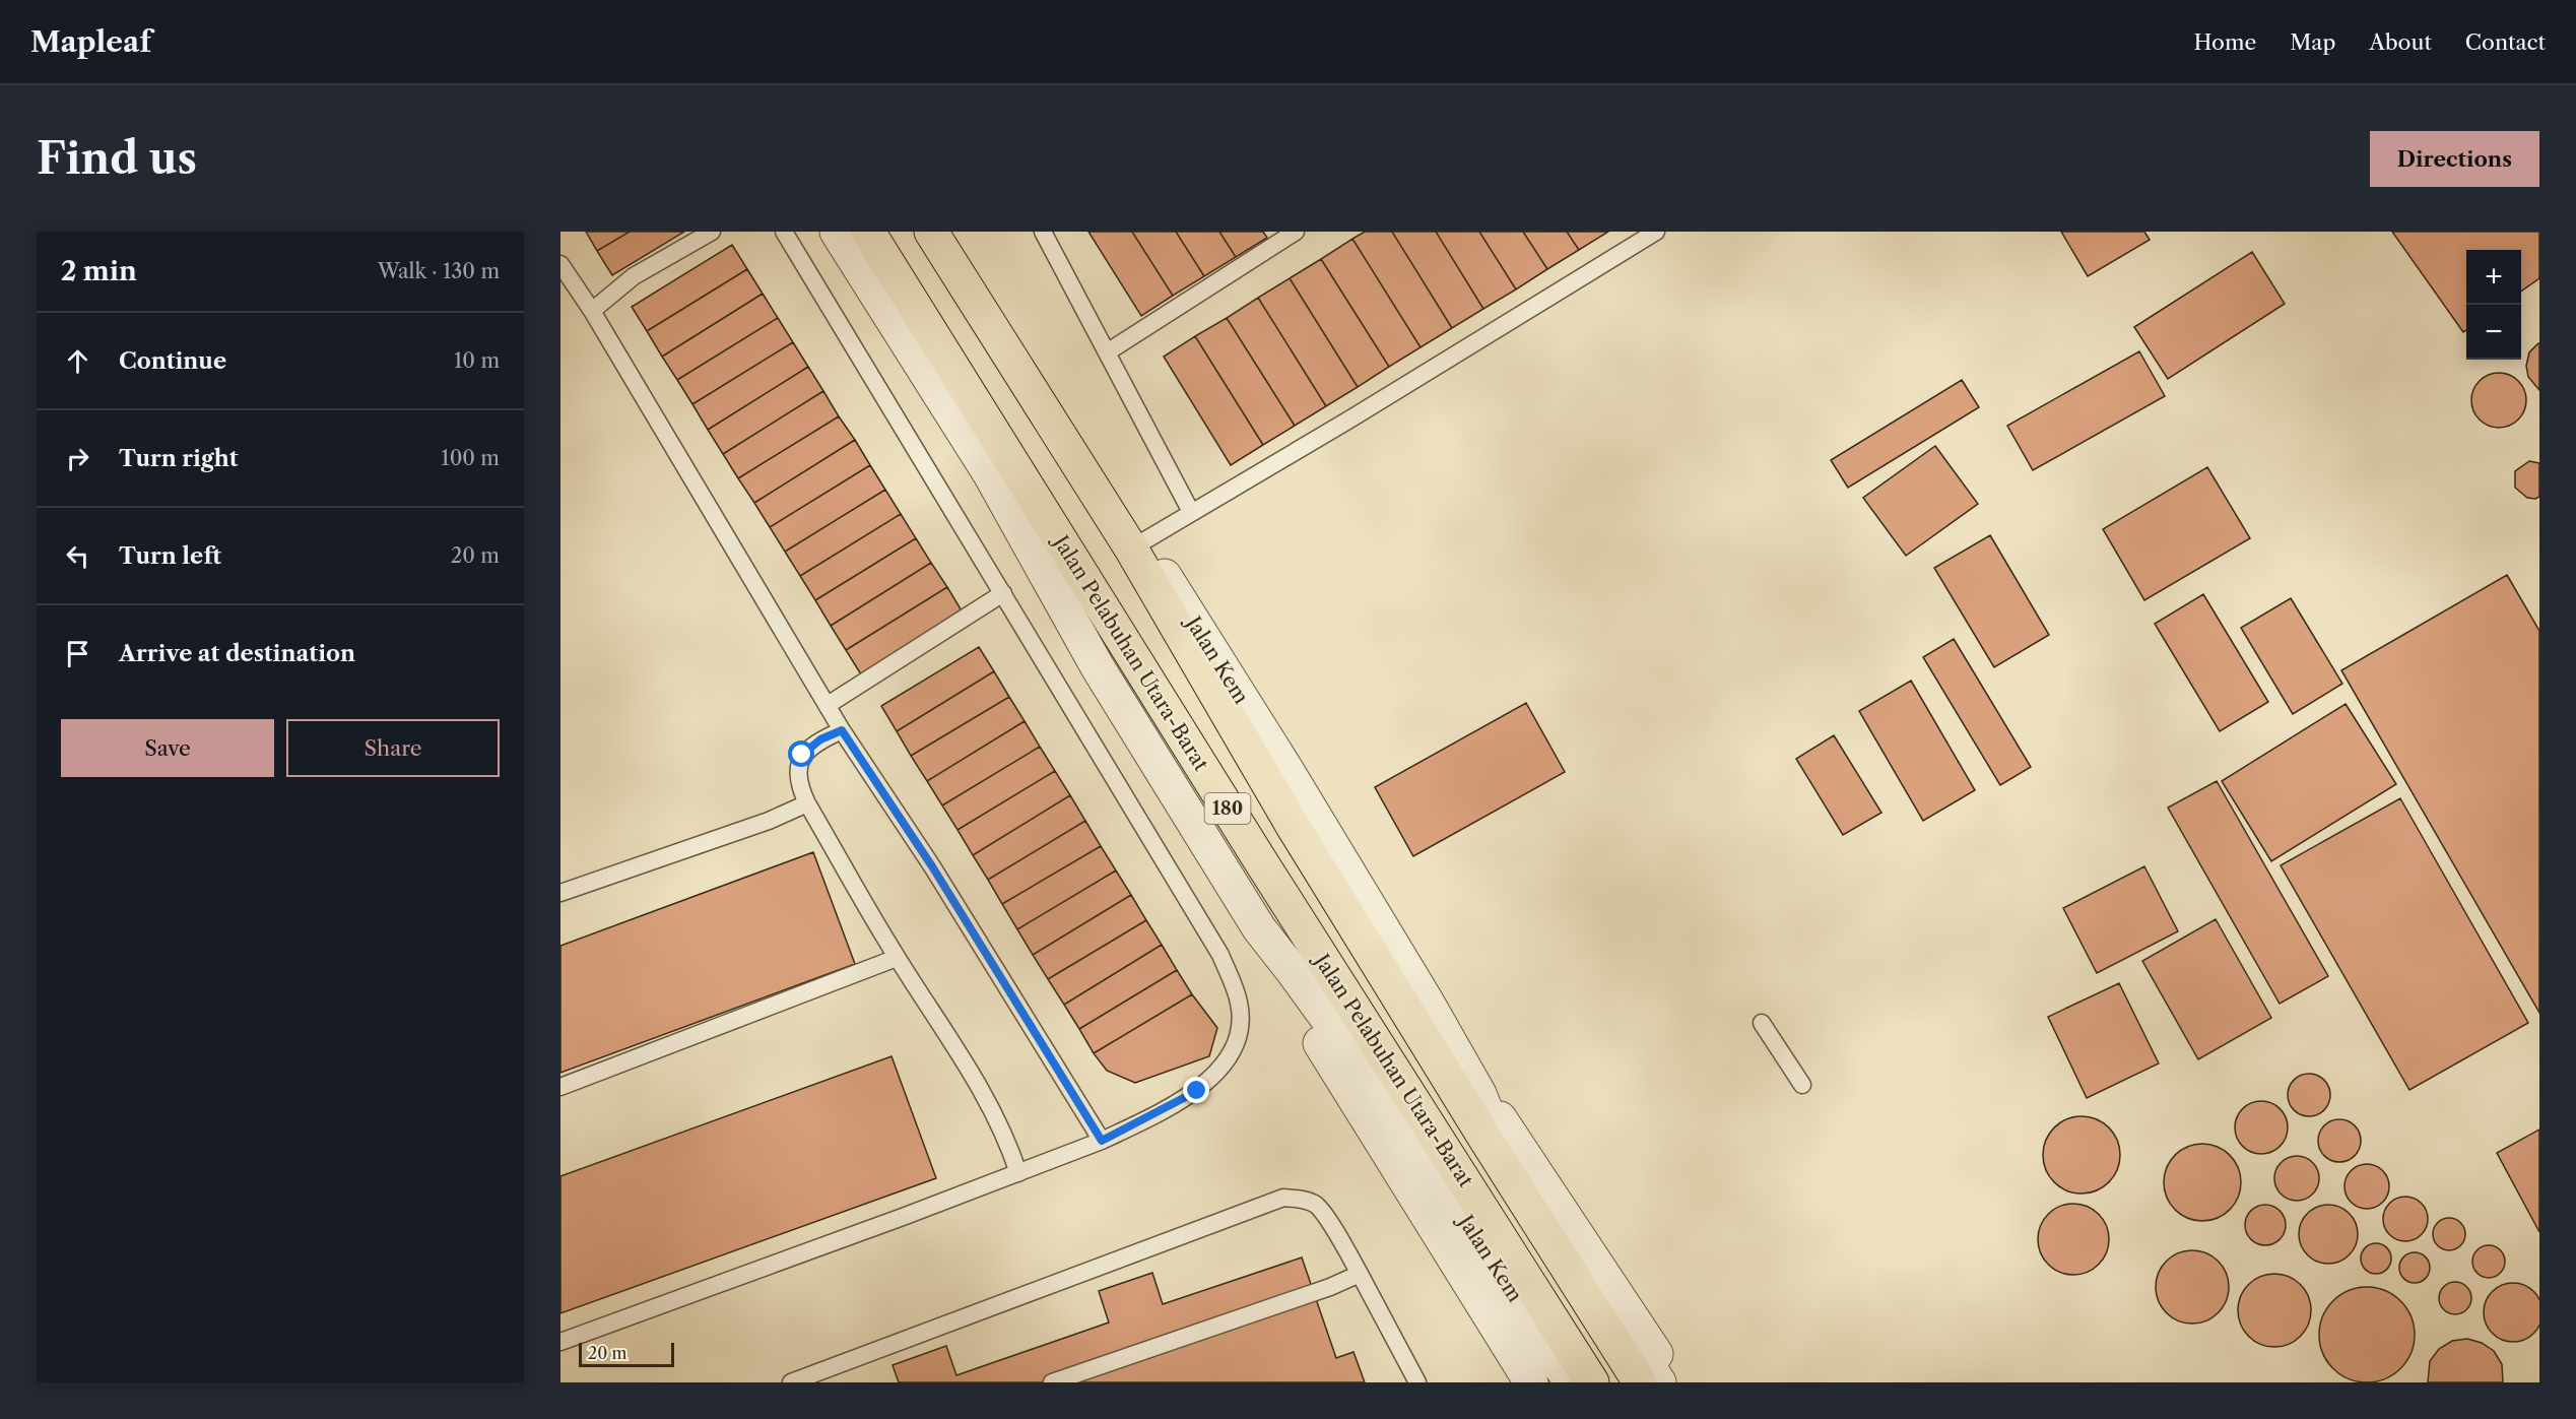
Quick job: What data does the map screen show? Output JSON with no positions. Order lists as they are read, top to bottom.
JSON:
{
  "streets": {
    "main road": ["Jalan Pelabuhan Utara-Barat", "180"],
    "street": ["Jalan Kem"]
  },
  "scale_bar": "20 m",
  "page": {
    "header": "Mapleaf",
    "nav": [
      "Home",
      "Map",
      "About",
      "Contact"
    ],
    "buttons": [
      "Directions",
      ["Save", "Share"]
    ],
    "title": "Find us",
    "heading": ["2 min", "Walk · 130 m"],
    "map_buttons": ["+", "−"],
    "list": [
      ["Continue", "10 m"],
      ["Turn right", "100 m"],
      ["Turn left", "20 m"],
      "Arrive at destination"
    ],
    "scale": "20 m"
  }
}
